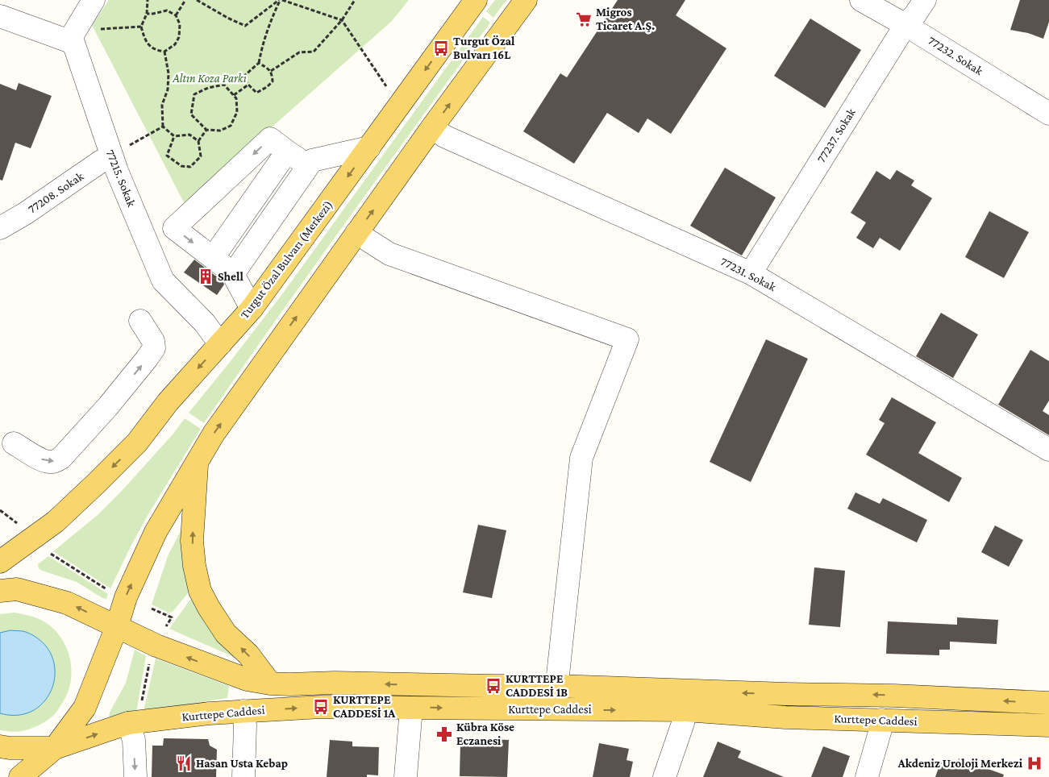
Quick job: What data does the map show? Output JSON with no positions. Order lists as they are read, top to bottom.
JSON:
{
  "streets": {
    "main road": ["Turgut Özal Bulvarı (Merkezi)", "Kurttepe Caddesi"],
    "street": [
      "77232. Sokak",
      "77237. Sokak",
      "77215. Sokak",
      "77208. Sokak",
      "77231. Sokak"
    ]
  },
  "crossings": [
    ["77232. Sokak", "77237. Sokak"],
    ["77237. Sokak", "77231. Sokak"],
    ["77215. Sokak", "77208. Sokak"],
    ["77215. Sokak", "Turgut Özal Bulvarı (Merkezi)"]
  ],
  "parks": ["Altın Koza Parkı"],
  "places": {
    "supermarket": ["Migros Ticaret A.Ş."],
    "bus stop": ["Turgut Özal Bulvarı 16L", "KURTTEPE CADDESİ 1B", "KURTTEPE CADDESİ 1A"],
    "building": ["Shell"],
    "pharmacy": ["Kübra Köse Eczanesi"],
    "restaurant": ["Hasan Usta Kebap"],
    "hospital": ["Akdeniz Uroloji Merkezi"]
  }
}
